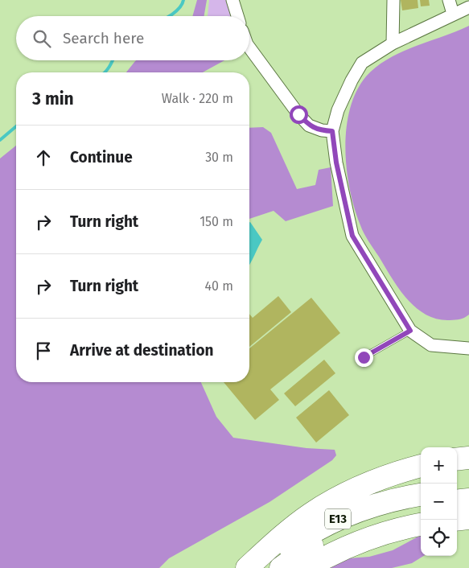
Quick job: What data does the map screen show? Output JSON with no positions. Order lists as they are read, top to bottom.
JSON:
{
  "streets": {
    "highway": ["E13"]
  },
  "page": {
    "search": "Search here",
    "heading": ["3 min", "Walk · 220 m"],
    "list": [
      ["Continue", "30 m"],
      ["Turn right", "150 m"],
      ["Turn right", "40 m"],
      "Arrive at destination"
    ],
    "map_buttons": ["+", "−"]
  }
}
